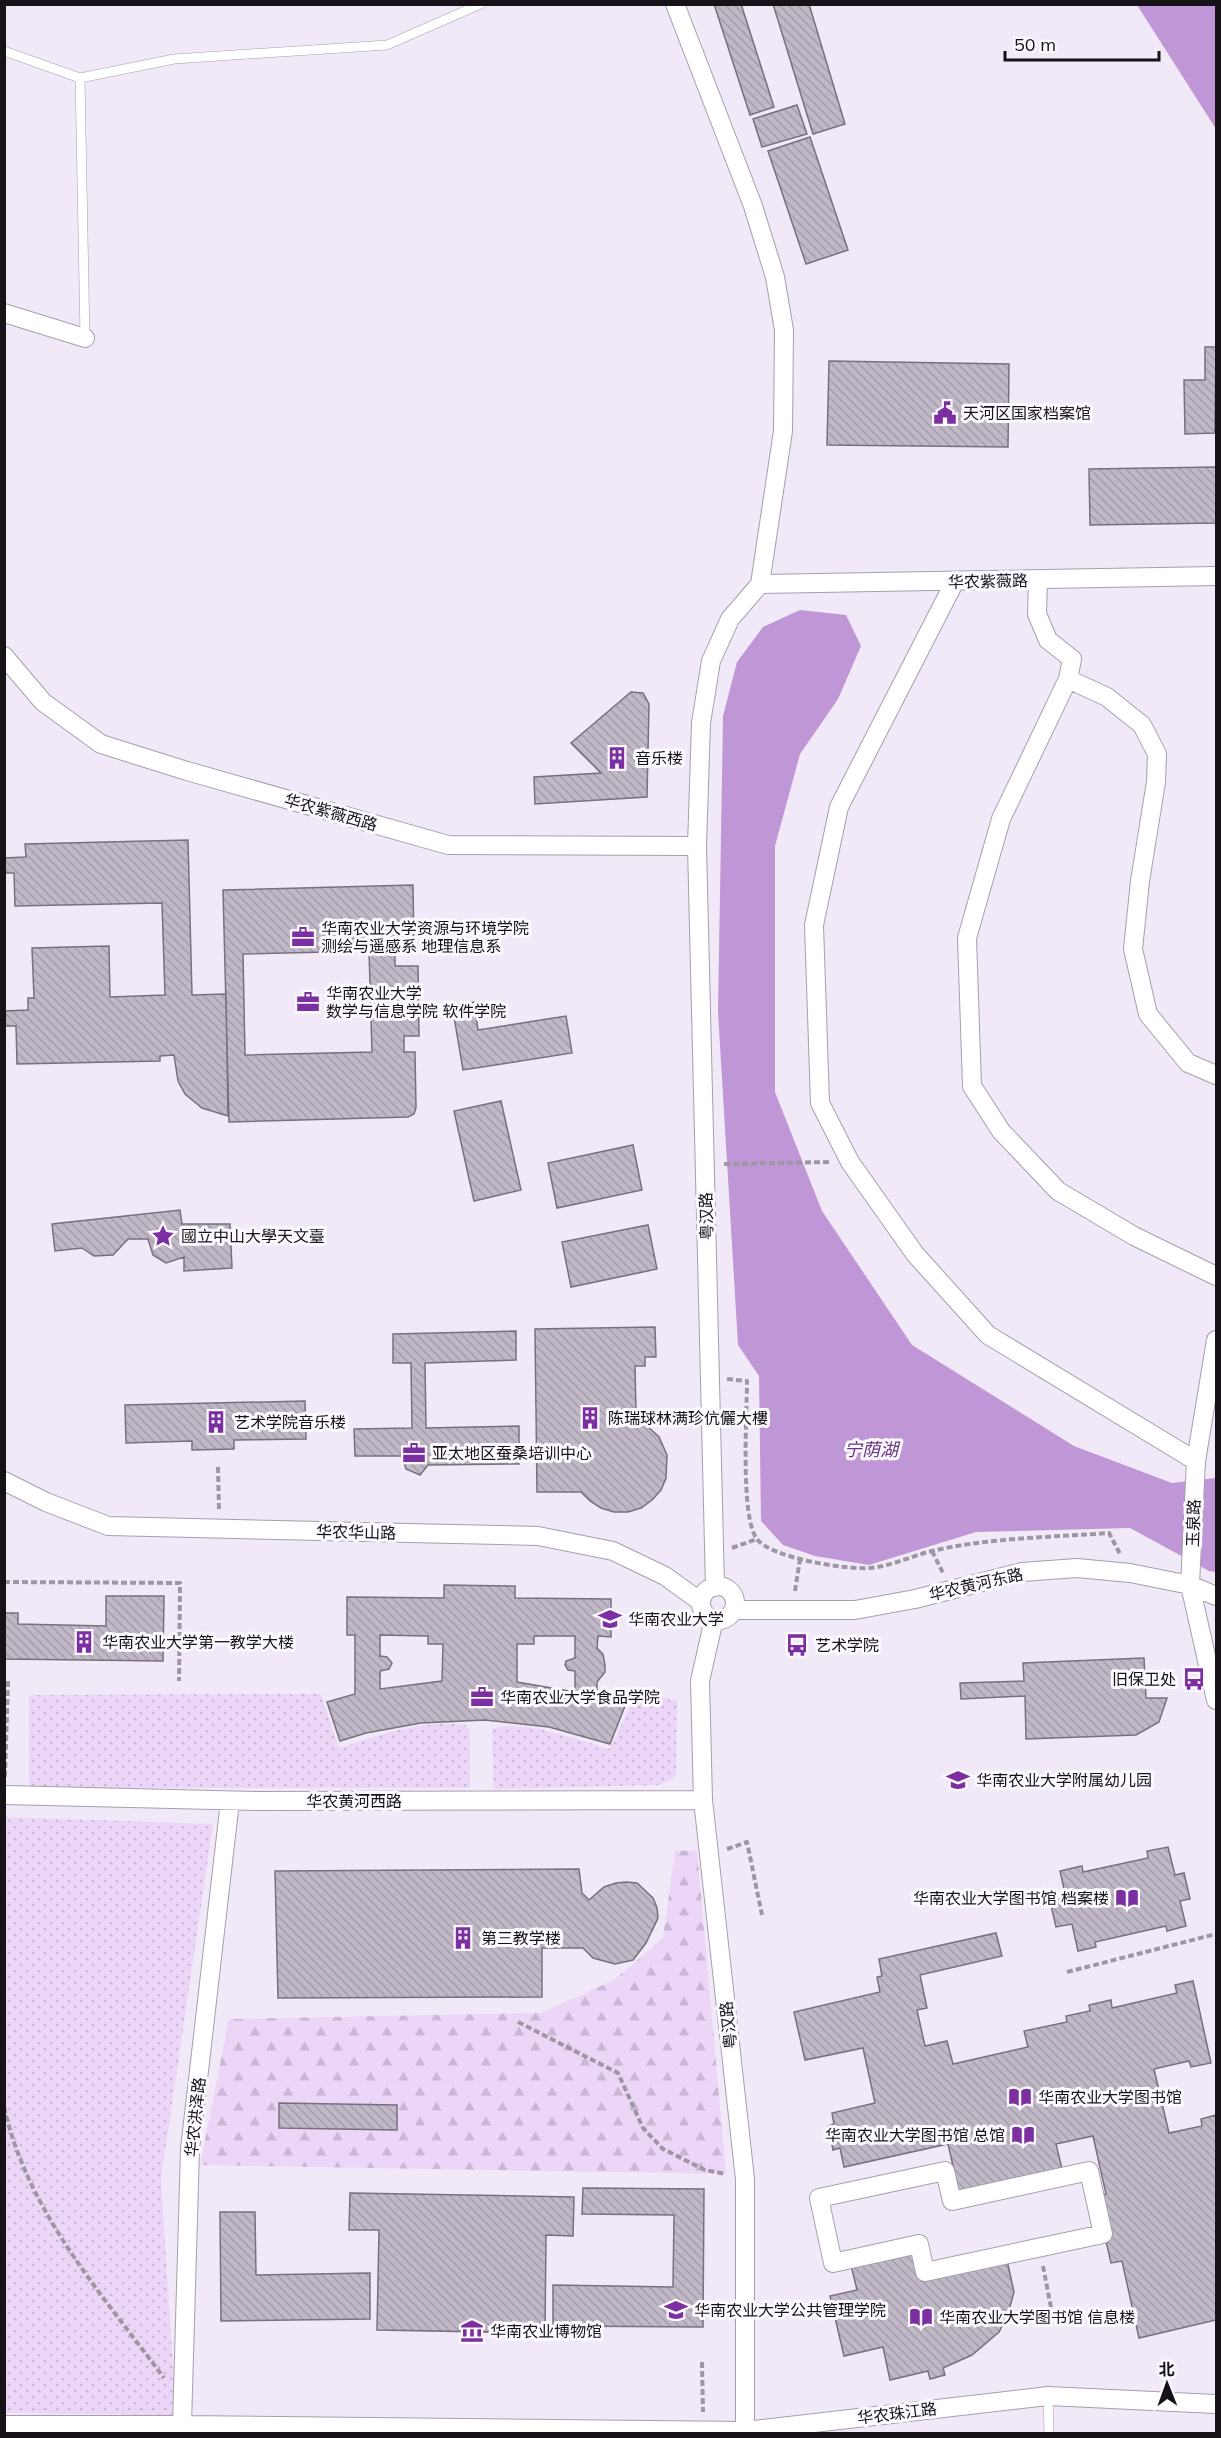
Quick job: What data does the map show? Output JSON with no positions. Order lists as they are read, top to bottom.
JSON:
{
  "streets": {
    "street": [
      "华农紫薇路",
      "华农紫薇西路",
      "粤汉路",
      "玉泉路",
      "华农华山路",
      "华农黄河东路",
      "华农黄河西路",
      "华农洪泽路",
      "华农珠江路"
    ]
  },
  "crossings": [
    ["华农紫薇路", "粤汉路"],
    ["华农紫薇西路", "粤汉路"],
    ["粤汉路", "华农华山路"],
    ["粤汉路", "华农黄河东路"],
    ["粤汉路", "华农黄河西路"],
    ["粤汉路", "华农珠江路"],
    ["玉泉路", "华农黄河东路"],
    ["华农华山路", "华农黄河东路"],
    ["华农黄河西路", "华农洪泽路"],
    ["华农洪泽路", "华农珠江路"]
  ],
  "water": ["宁荫湖"],
  "places": {
    "public building": ["天河区国家档案馆"],
    "building": [
      "音乐楼",
      "陈瑞球林满珍伉儷大樓",
      "艺术学院音乐楼",
      "华南农业大学第一教学大楼",
      "第三教学楼"
    ],
    "office": [
      "华南农业大学资源与环境学院 测绘与遥感系 地理信息系",
      "华南农业大学 数学与信息学院 软件学院",
      "亚太地区蚕桑培训中心",
      "华南农业大学食品学院"
    ],
    "place": ["國立中山大學天文臺"],
    "school or university": ["华南农业大学", "华南农业大学附属幼儿园", "华南农业大学公共管理学院"],
    "bus stop": ["艺术学院", "旧保卫处"],
    "library": [
      "华南农业大学图书馆 档案楼",
      "华南农业大学图书馆",
      "华南农业大学图书馆 总馆",
      "华南农业大学图书馆 信息楼"
    ],
    "museum": ["华南农业博物馆"]
  },
  "scale_bar": "50 m",
  "north": "top"
}
